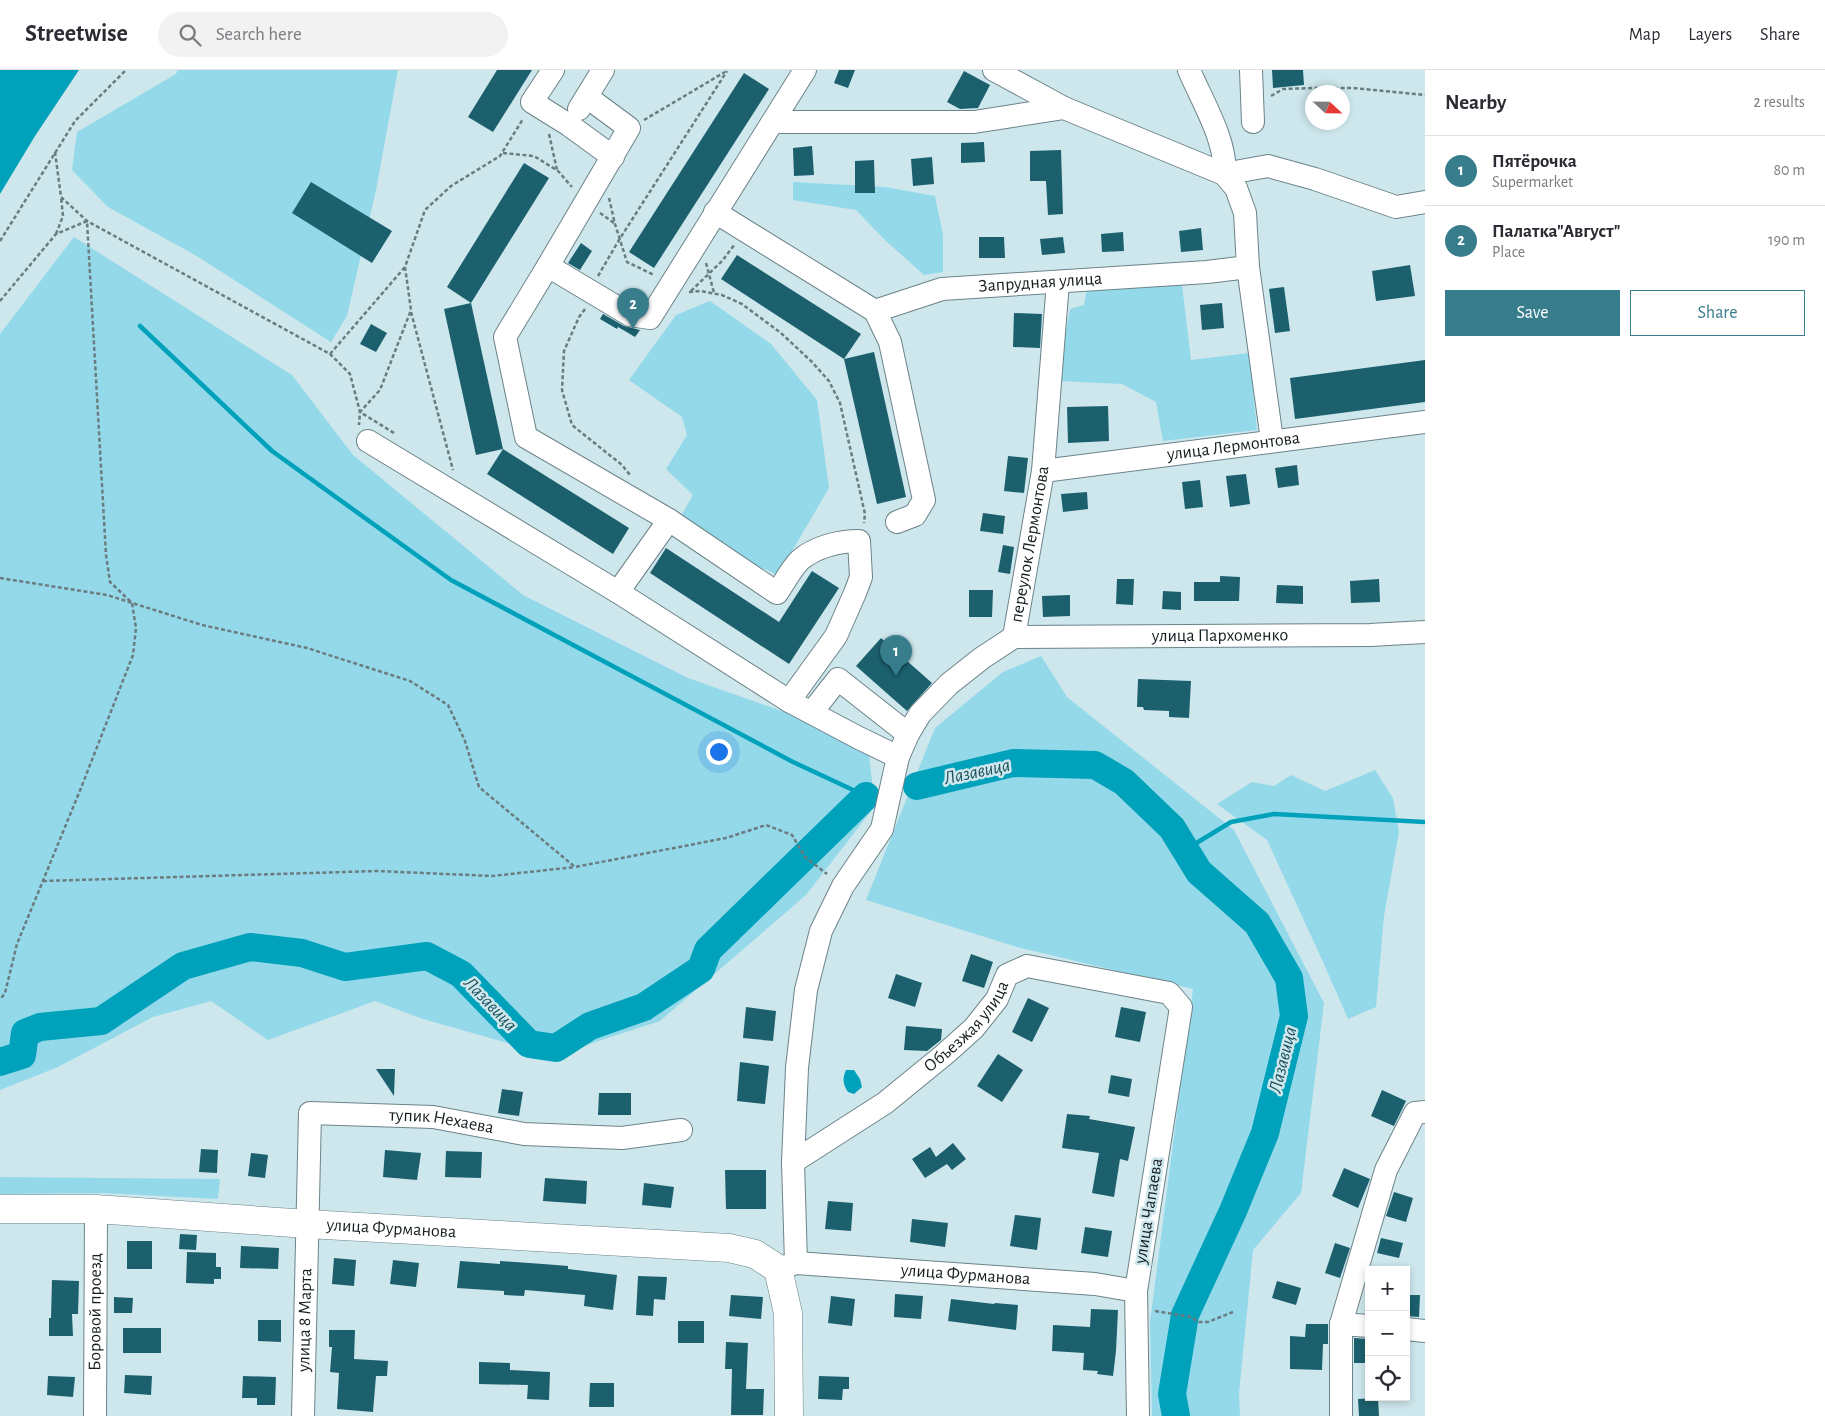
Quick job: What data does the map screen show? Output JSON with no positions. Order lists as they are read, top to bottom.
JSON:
{
  "streets": {
    "main road": ["улица Фурманова"],
    "street": [
      "Запрудная улица",
      "улица Лермонтова",
      "переулок Лермонтова",
      "улица Пархоменко",
      "Объезжая улица",
      "тупик Нехаева",
      "улица Чапаева",
      "Боровой проезд",
      "улица 8 Марта"
    ]
  },
  "crossings": [
    ["Запрудная улица", "переулок Лермонтова"],
    ["улица Лермонтова", "переулок Лермонтова"],
    ["переулок Лермонтова", "улица Пархоменко"],
    ["переулок Лермонтова", "Объезжая улица"],
    ["переулок Лермонтова", "улица Фурманова"],
    ["Объезжая улица", "улица Чапаева"],
    ["тупик Нехаева", "улица Фурманова"],
    ["тупик Нехаева", "улица 8 Марта"],
    ["улица Чапаева", "улица Фурманова"],
    ["улица Фурманова", "Боровой проезд"],
    ["улица Фурманова", "улица 8 Марта"]
  ],
  "water": ["Лазавица"],
  "north": "right",
  "page": {
    "header": "Streetwise",
    "search": "Search here",
    "nav": ["Map", "Layers", "Share"],
    "heading": ["Nearby", "2 results"],
    "list": [
      {
        "mark": "1",
        "name": "Пятёрочка",
        "note": "Supermarket",
        "value": "80 m"
      },
      {
        "mark": "2",
        "name": "Палатка\"Август\"",
        "note": "Place",
        "value": "190 m"
      }
    ],
    "buttons": ["Save", "Share"],
    "pins": ["2", "1"],
    "map_buttons": ["+", "−"]
  }
}
